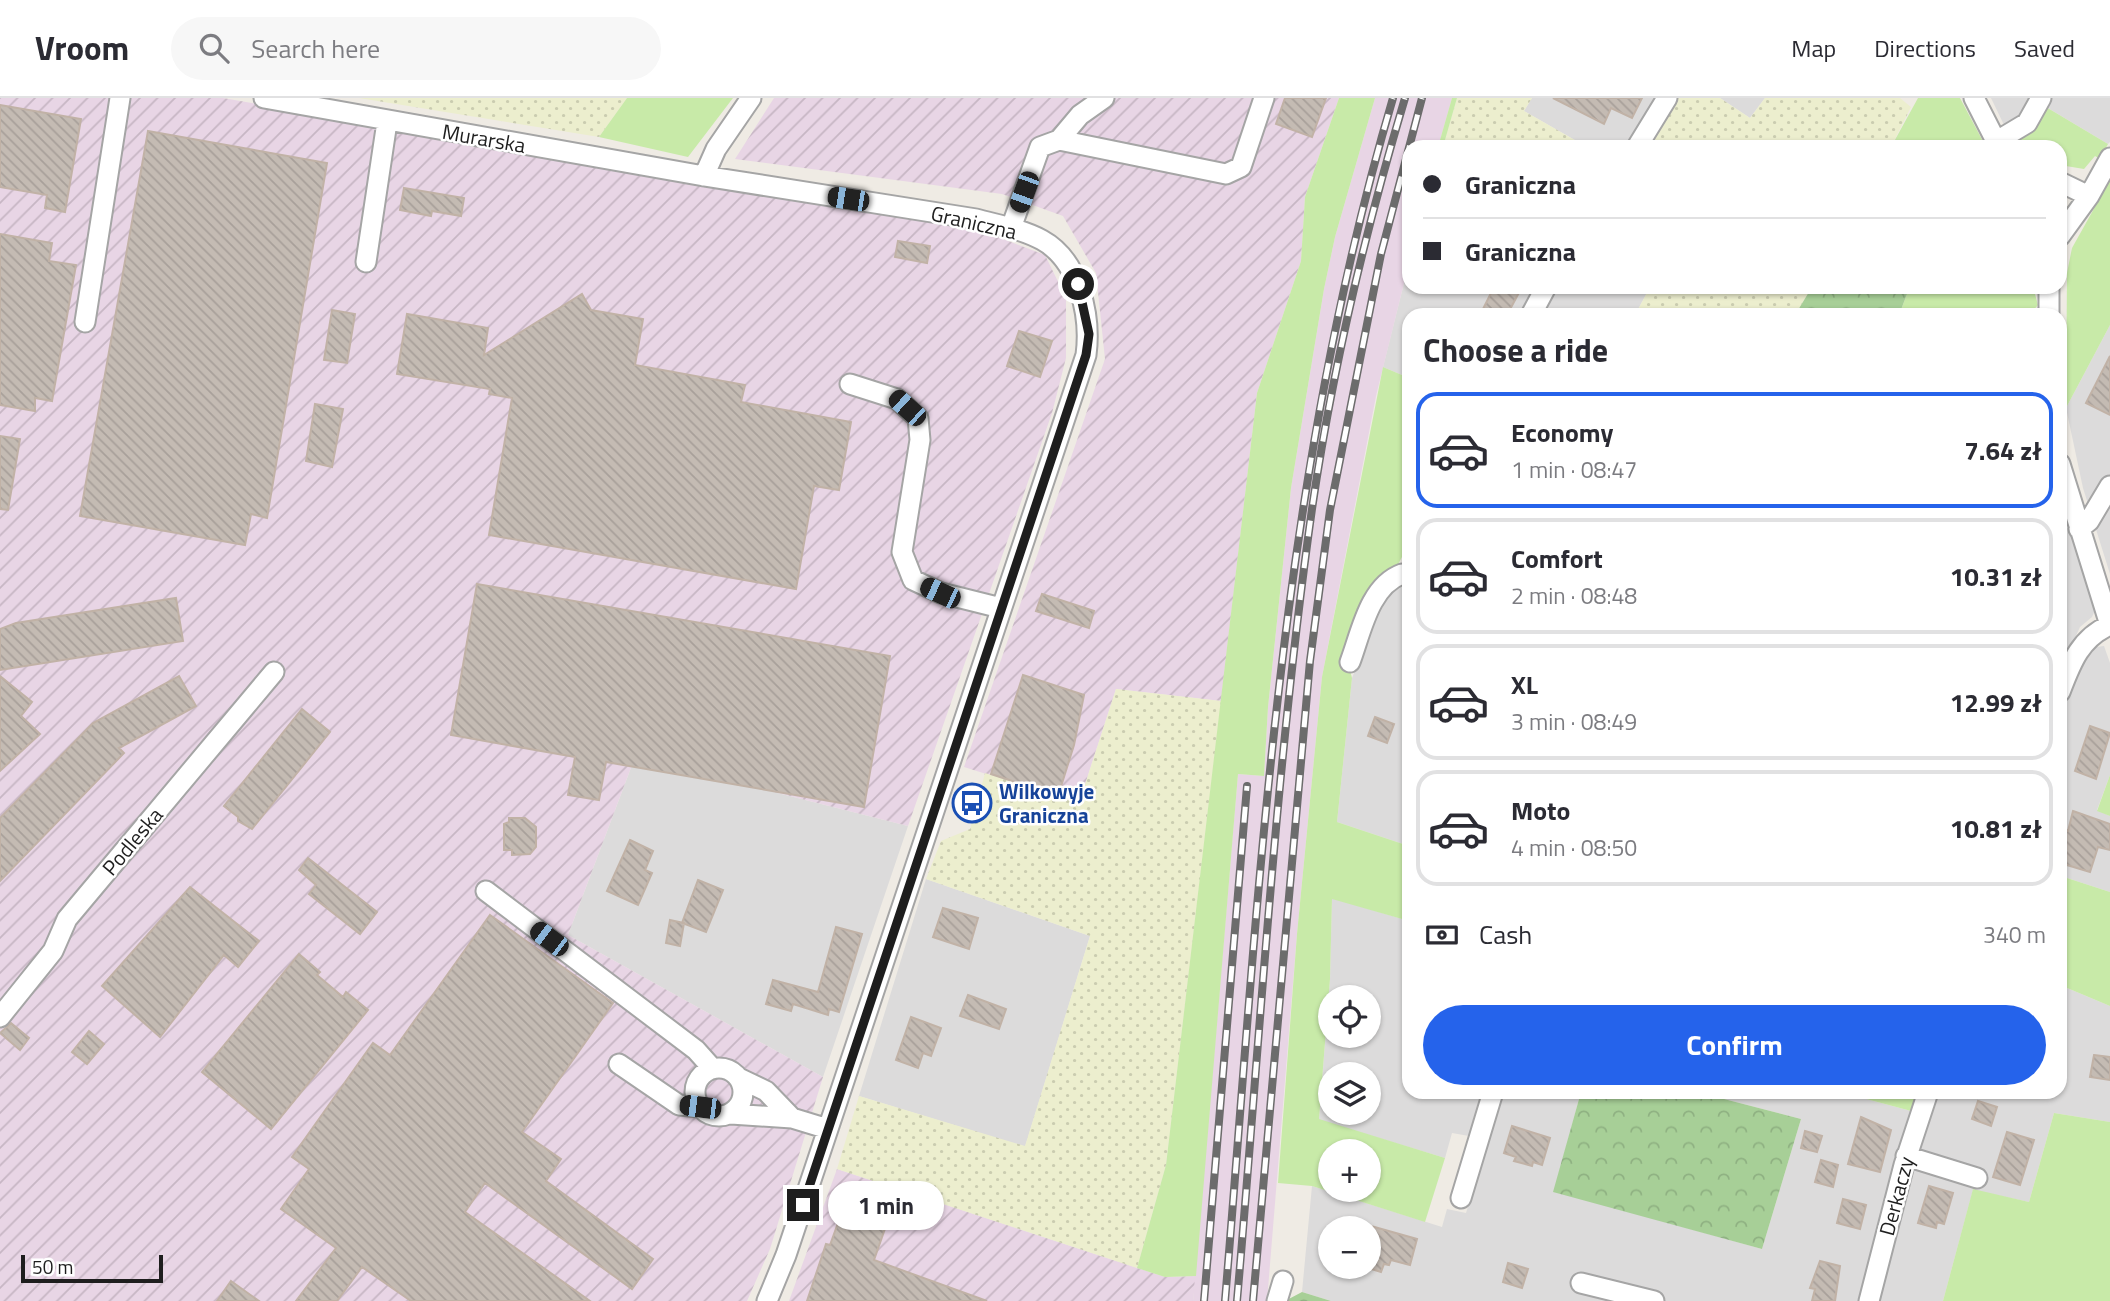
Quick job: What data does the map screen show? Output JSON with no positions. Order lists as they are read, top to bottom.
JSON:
{
  "streets": {
    "street": [
      "Murarska",
      "Graniczna",
      "Podleska",
      "Derkaczy"
    ]
  },
  "crossings": [
    ["Murarska", "Graniczna"]
  ],
  "places": {
    "bus stop": ["Wilkowyje Graniczna"]
  },
  "scale_bar": "50 m",
  "page": {
    "header": "Vroom",
    "search": "Search here",
    "nav": ["Map", "Directions", "Saved"],
    "banner": ["Graniczna", "Graniczna"],
    "heading": "Choose a ride",
    "list": [
      {
        "name": "Economy",
        "note": "1 min · 08:47",
        "value": "7.64 zł"
      },
      {
        "name": "Comfort",
        "note": "2 min · 08:48",
        "value": "10.31 zł"
      },
      {
        "name": "XL",
        "note": "3 min · 08:49",
        "value": "12.99 zł"
      },
      {
        "name": "Moto",
        "note": "4 min · 08:50",
        "value": "10.81 zł"
      }
    ],
    "pay": ["Cash", "340 m"],
    "map_buttons": ["+", "−"],
    "buttons": "Confirm",
    "bubble": "1 min",
    "scale": "50 m"
  }
}
